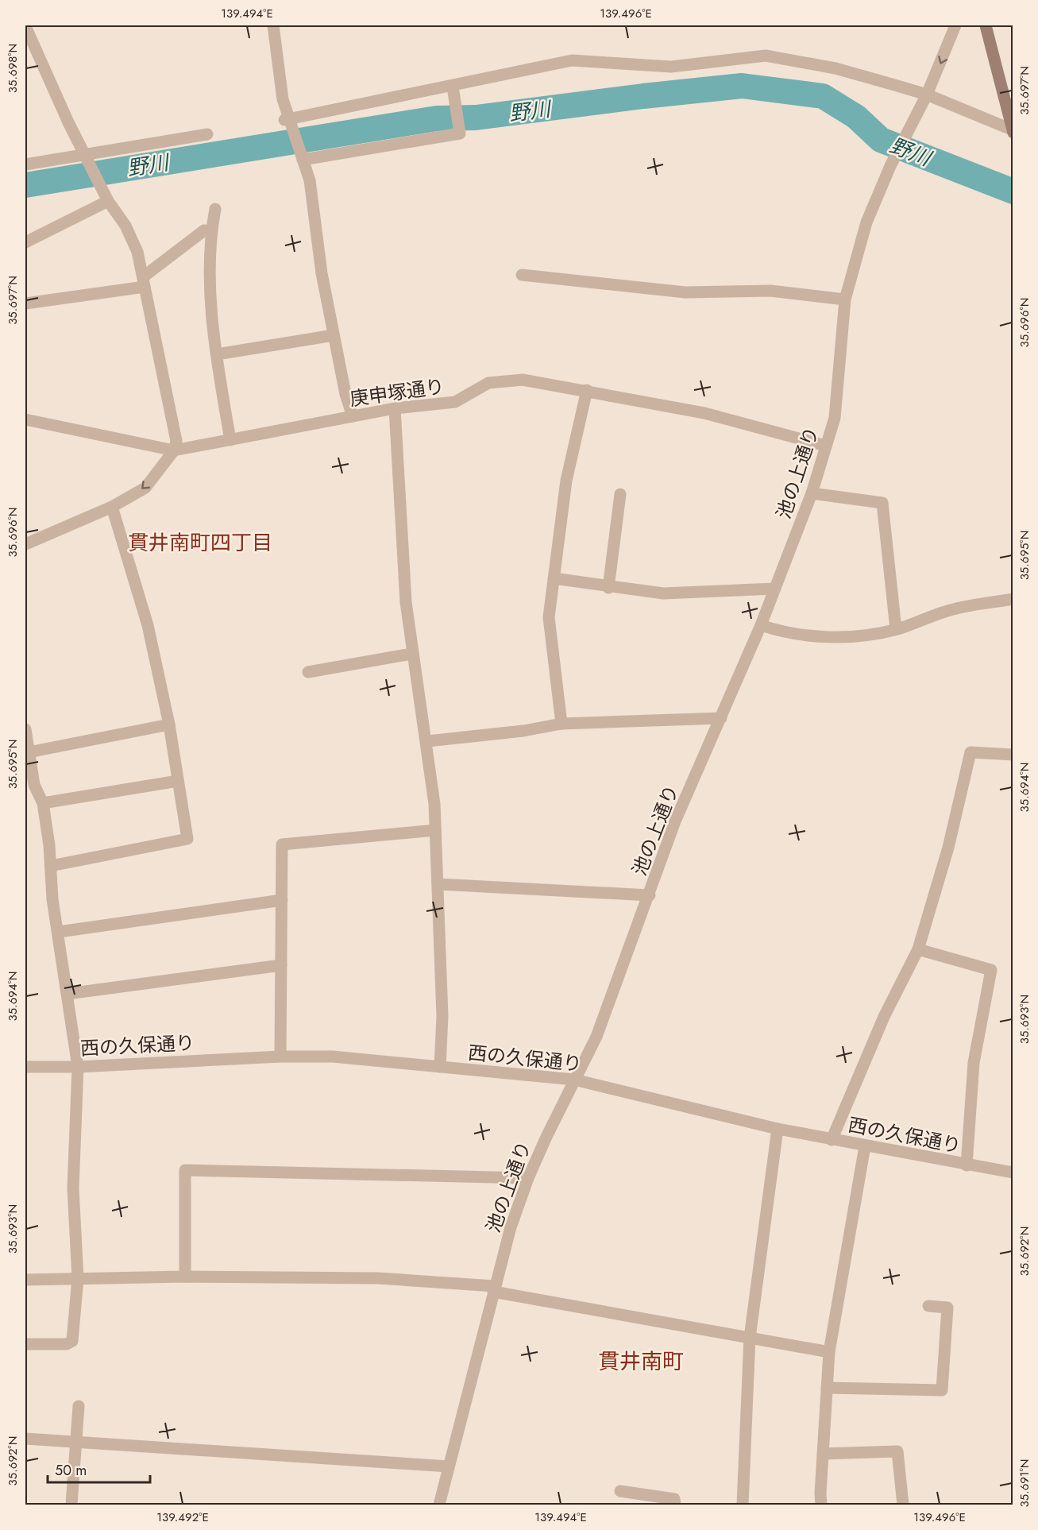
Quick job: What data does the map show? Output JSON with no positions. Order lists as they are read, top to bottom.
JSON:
{
  "streets": {
    "street": ["庚申塚通り", "池の上通り", "西の久保通り"]
  },
  "crossings": [
    ["庚申塚通り", "池の上通り"],
    ["池の上通り", "西の久保通り"]
  ],
  "districts": ["貫井南町四丁目", "貫井南町"],
  "water": ["野川"],
  "scale_bar": "50 m",
  "coordinates": [
    "139.494°E",
    "139.496°E",
    "35.698°N",
    "35.697°N",
    "35.696°N",
    "35.695°N",
    "35.694°N",
    "35.693°N",
    "35.692°N",
    "35.691°N",
    "139.492°E"
  ]
}
